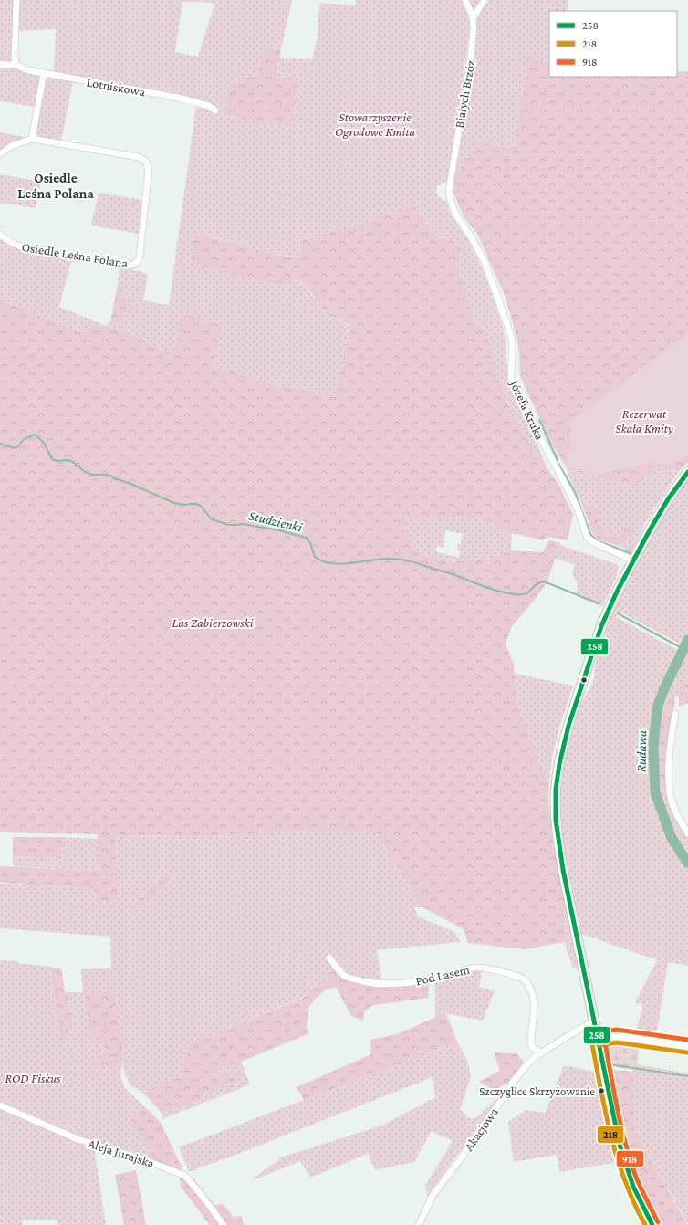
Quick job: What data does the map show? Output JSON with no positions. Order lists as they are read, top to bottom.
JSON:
{
  "streets": {
    "street": [
      "Lotniskowa",
      "Białych Brzóz",
      "Osiedle Leśna Polana",
      "Józefa Kruka",
      "Pod Lasem",
      "Akacjowa",
      "Aleja Jurajska"
    ]
  },
  "crossings": [
    ["Białych Brzóz", "Józefa Kruka"],
    ["Pod Lasem", "Akacjowa"]
  ],
  "districts": ["Osiedle Leśna Polana"],
  "water": ["Studzienki", "Rudawa"],
  "parks": [
    "Stowarzyszenie Ogrodowe Kmita",
    "Rezerwat Skała Kmity",
    "Las Zabierzowski",
    "ROD Fiskus"
  ],
  "places": ["Szczyglice Skrzyżowanie"],
  "lines": ["transit line 258", "transit line 918", "transit line 218"],
  "legend": ["258", "218", "918"]
}
